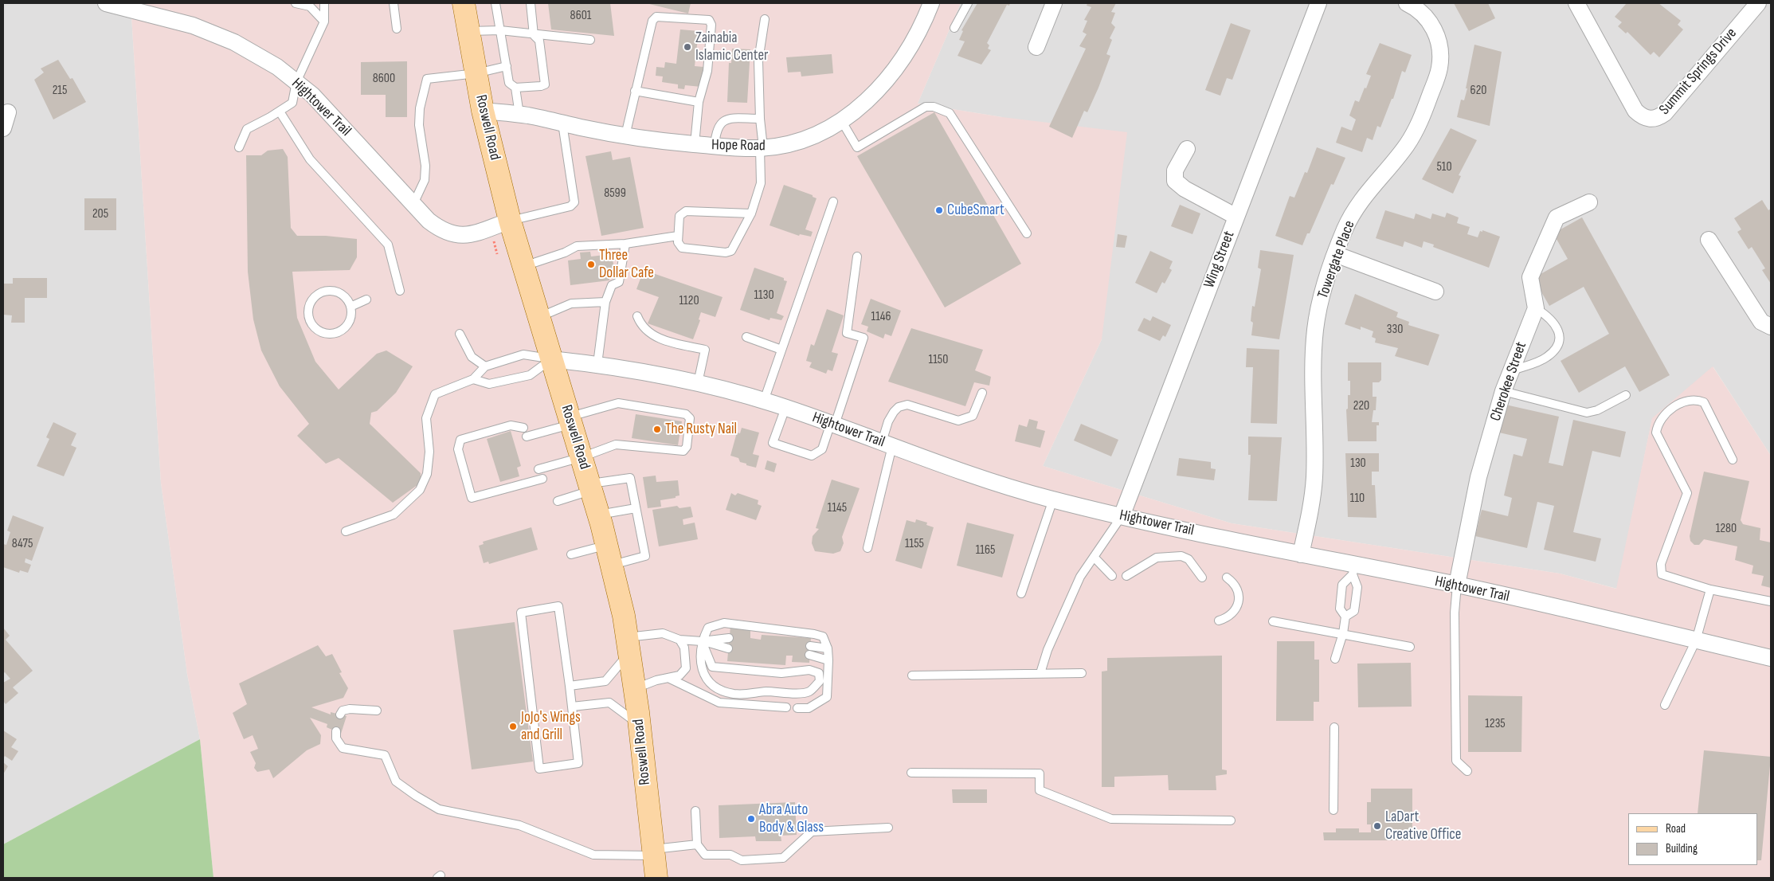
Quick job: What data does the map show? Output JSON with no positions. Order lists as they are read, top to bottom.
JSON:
{
  "streets": {
    "main road": ["Roswell Road"],
    "street": [
      "Summit Springs Drive",
      "Hightower Trail",
      "Hope Road",
      "Wing Street",
      "Towergate Place",
      "Cherokee Street"
    ]
  },
  "crossings": [
    ["Hightower Trail", "Roswell Road"],
    ["Hightower Trail", "Wing Street"],
    ["Hightower Trail", "Towergate Place"],
    ["Hightower Trail", "Cherokee Street"],
    ["Roswell Road", "Hope Road"]
  ],
  "places": [
    "Zainabia Islamic Center",
    "CubeSmart",
    "Three Dollar Cafe",
    "The Rusty Nail",
    "JoJo's Wings and Grill",
    "Abra Auto Body & Glass",
    "LaDart Creative Office"
  ],
  "house_numbers": [
    "8601",
    "8600",
    "215",
    "620",
    "510",
    "8599",
    "205",
    "1130",
    "1120",
    "1146",
    "330",
    "1150",
    "220",
    "130",
    "110",
    "1145",
    "1280",
    "8475",
    "1155",
    "1165",
    "1235"
  ],
  "legend": ["Road", "Building"]
}
